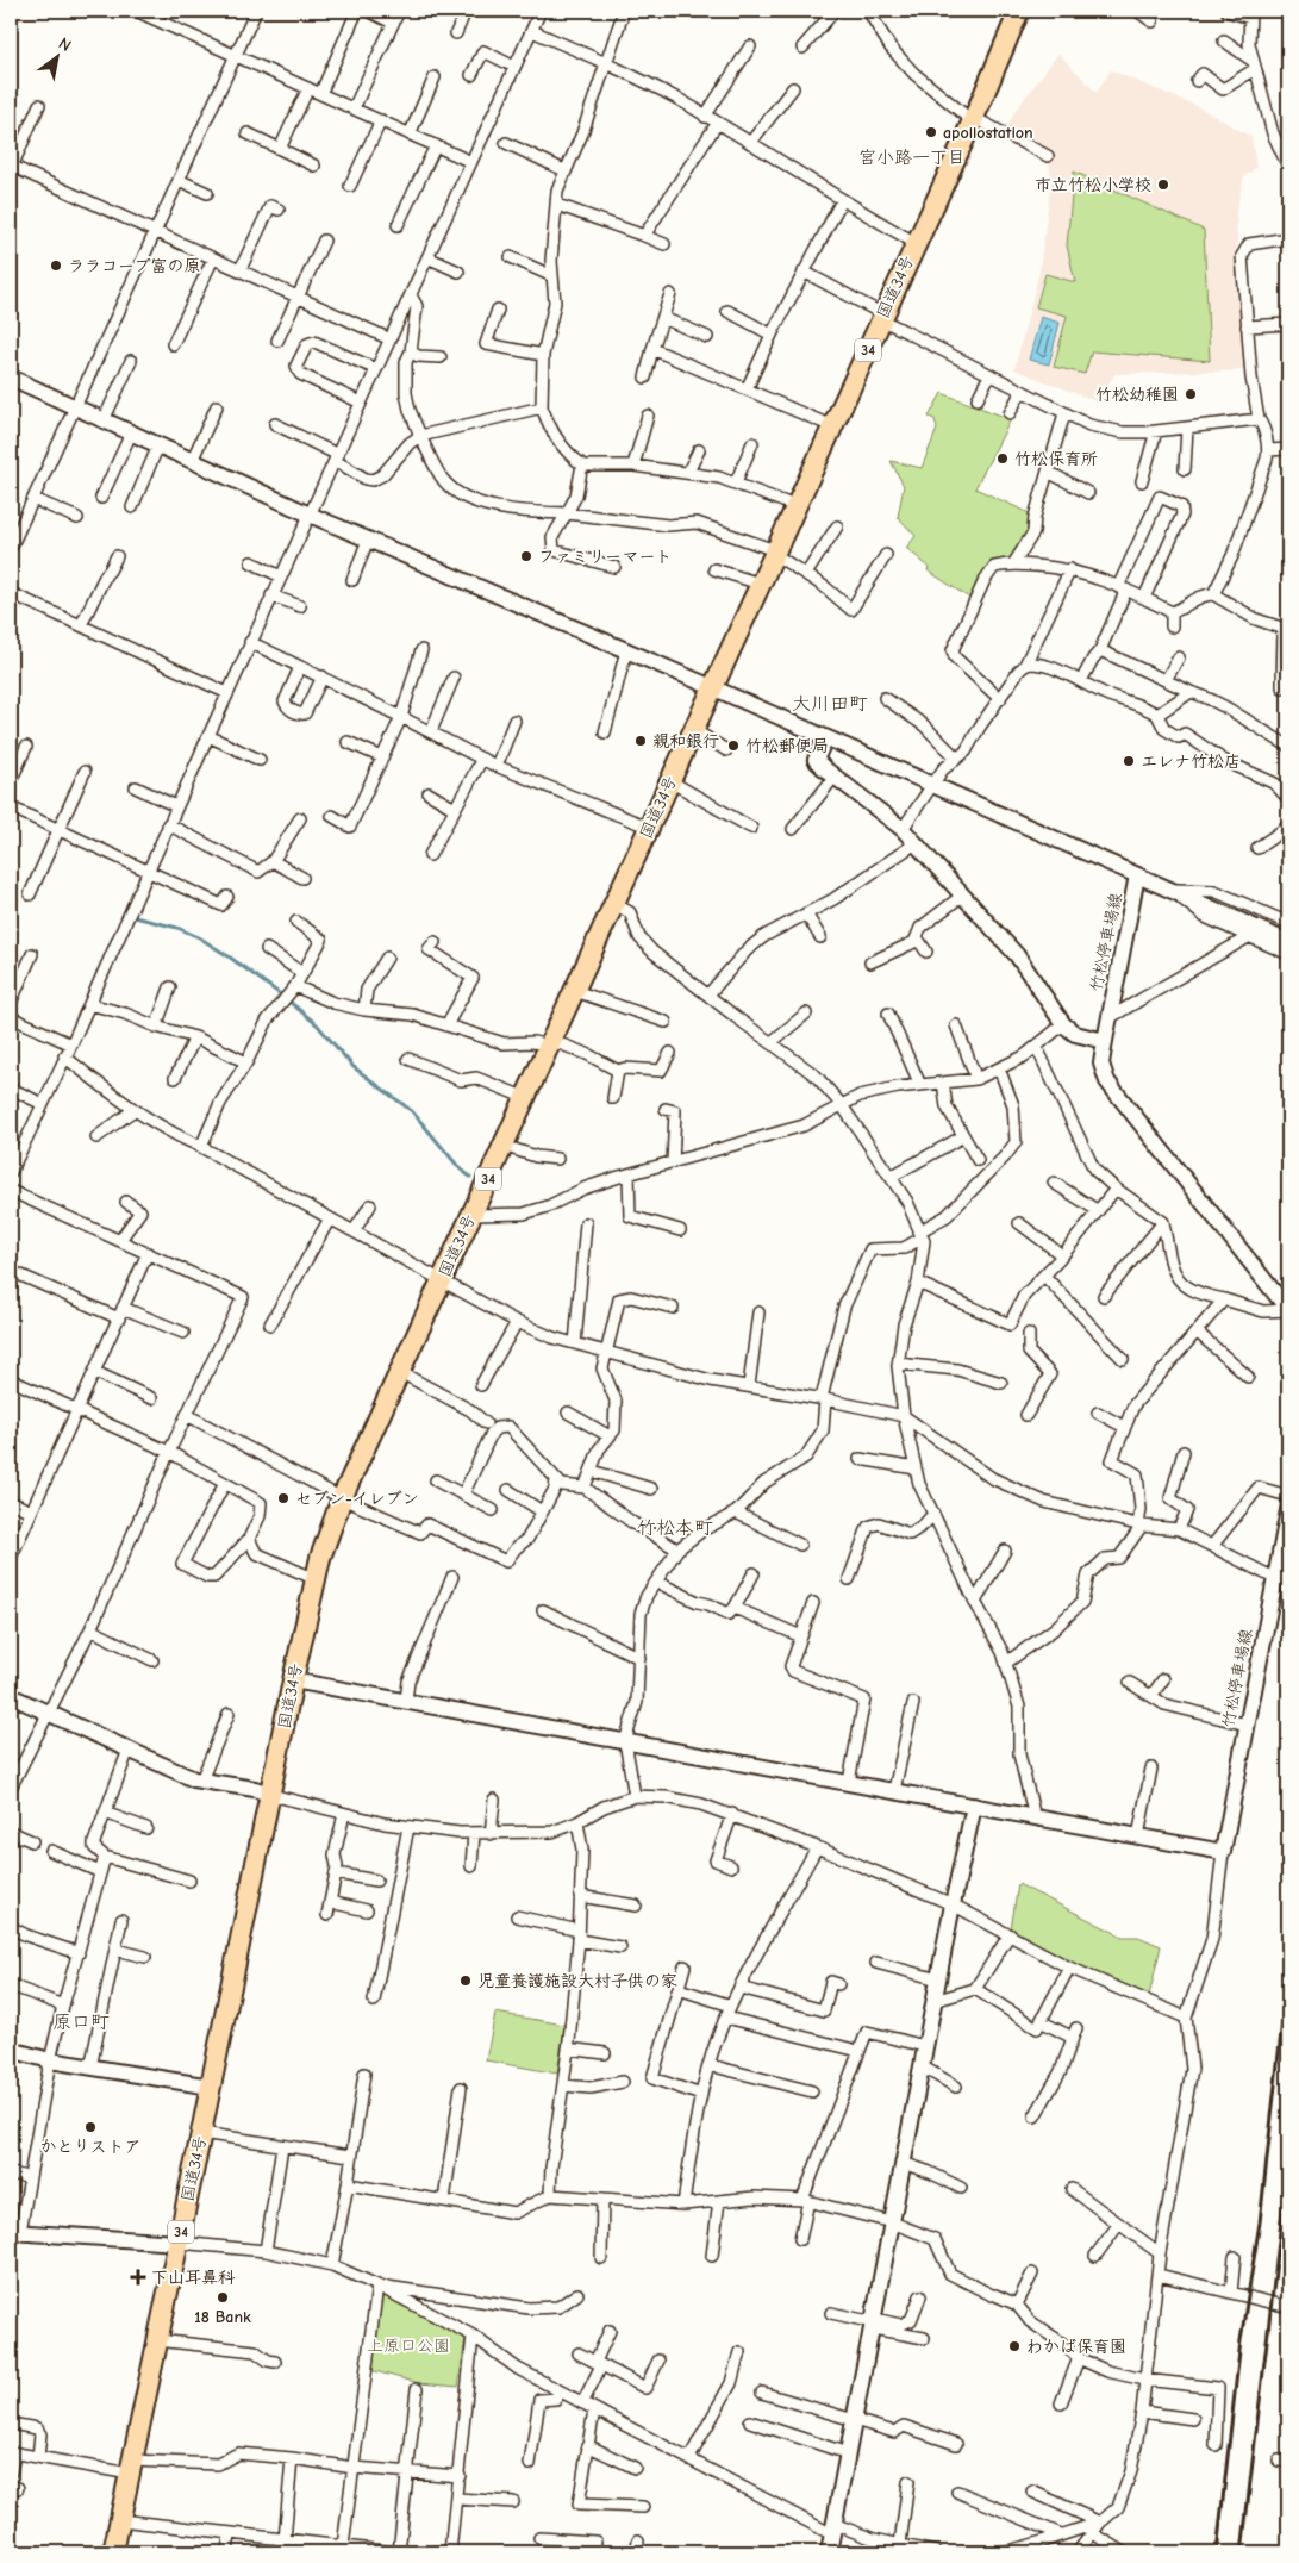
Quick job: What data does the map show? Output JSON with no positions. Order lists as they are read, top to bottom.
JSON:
{
  "streets": {
    "highway": ["国道34号", "34"],
    "street": ["竹松停車場線"]
  },
  "crossings": [
    ["国道34号", "竹松停車場線"]
  ],
  "districts": [
    "宮小路一丁目",
    "大川田町",
    "竹松本町",
    "原口町"
  ],
  "parks": ["上原口公園"],
  "places": {
    "other": [
      "apollostation",
      "市立竹松小学校",
      "ララコープ富の原",
      "竹松幼稚園",
      "竹松保育所",
      "ファミリーマート",
      "親和銀行",
      "竹松郵便局",
      "エレナ竹松店",
      "セブン-イレブン",
      "児童養護施設大村子供の家",
      "かとりストア",
      "18 Bank",
      "わかば保育園"
    ],
    "health": ["下山耳鼻科"]
  },
  "north": "top right"
}
